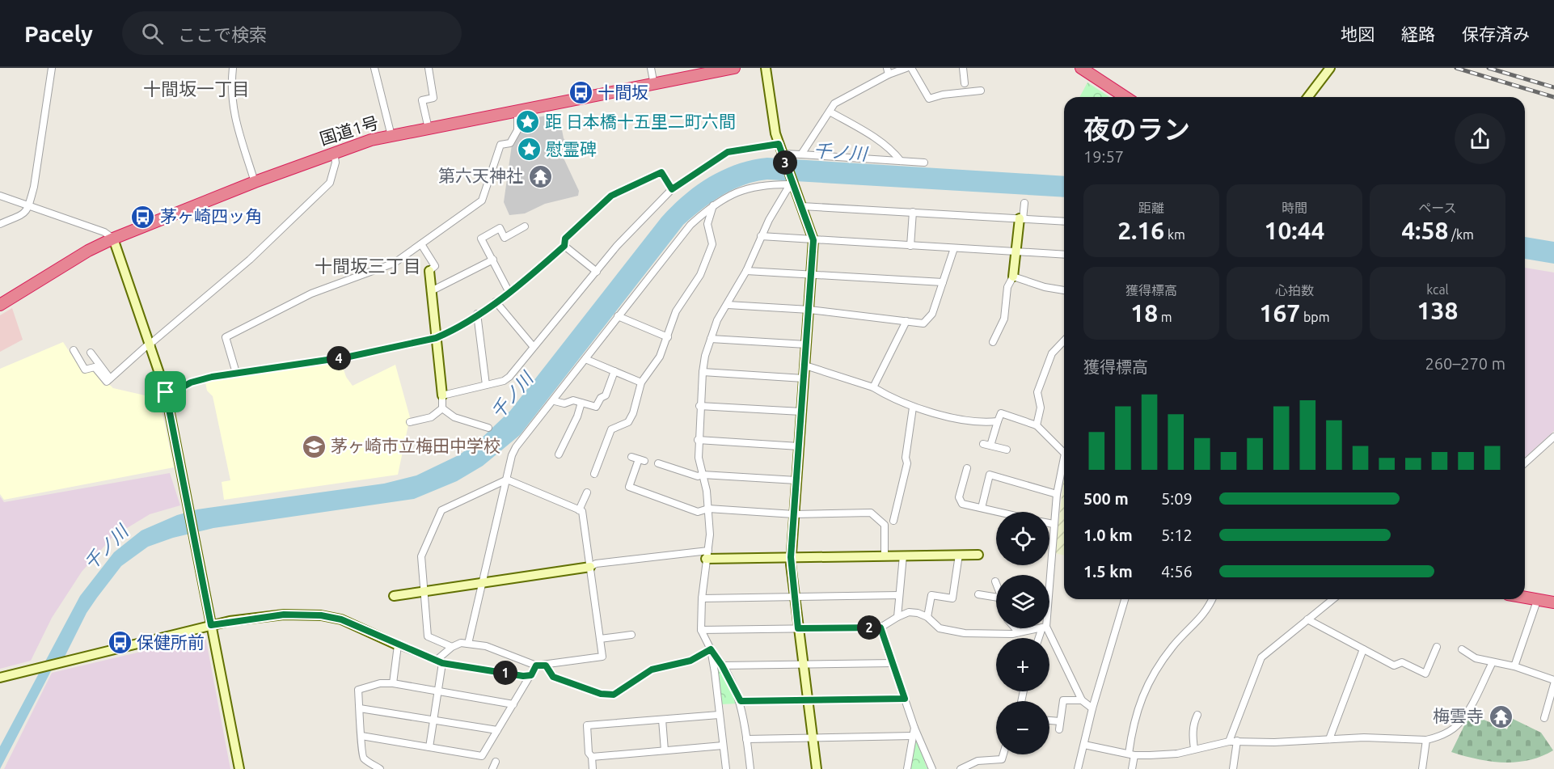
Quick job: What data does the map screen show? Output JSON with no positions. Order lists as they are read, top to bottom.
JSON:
{
  "streets": {
    "highway": ["国道1号"]
  },
  "districts": ["十間坂一丁目", "十間坂三丁目"],
  "water": ["千ノ川"],
  "places": {
    "bus stop": ["十間坂", "茅ヶ崎四ッ角", "保健所前"],
    "place": ["距 日本橋十五里二町六間", "慰霊碑"],
    "temple": ["第六天神社", "梅雲寺"],
    "school or university": ["茅ヶ崎市立梅田中学校"]
  },
  "page": {
    "header": "Pacely",
    "search": "ここで検索",
    "nav": ["地図", "経路", "保存済み"],
    "heading": ["夜のラン", "19:57"],
    "pins": [
      "3",
      "4",
      "2",
      "1"
    ],
    "stats": [
      ["距離", "2.16 km"],
      ["時間", "10:44"],
      ["ペース", "4:58 /km"],
      ["獲得標高", "18 m"],
      ["心拍数", "167 bpm"],
      ["kcal", "138"]
    ],
    "chart": ["獲得標高", "260–270 m"],
    "list": [
      {
        "name": "500 m",
        "note": "5:09"
      },
      {
        "name": "1.0 km",
        "note": "5:12"
      },
      {
        "name": "1.5 km",
        "note": "4:56"
      }
    ],
    "map_buttons": ["+", "−"]
  }
}
